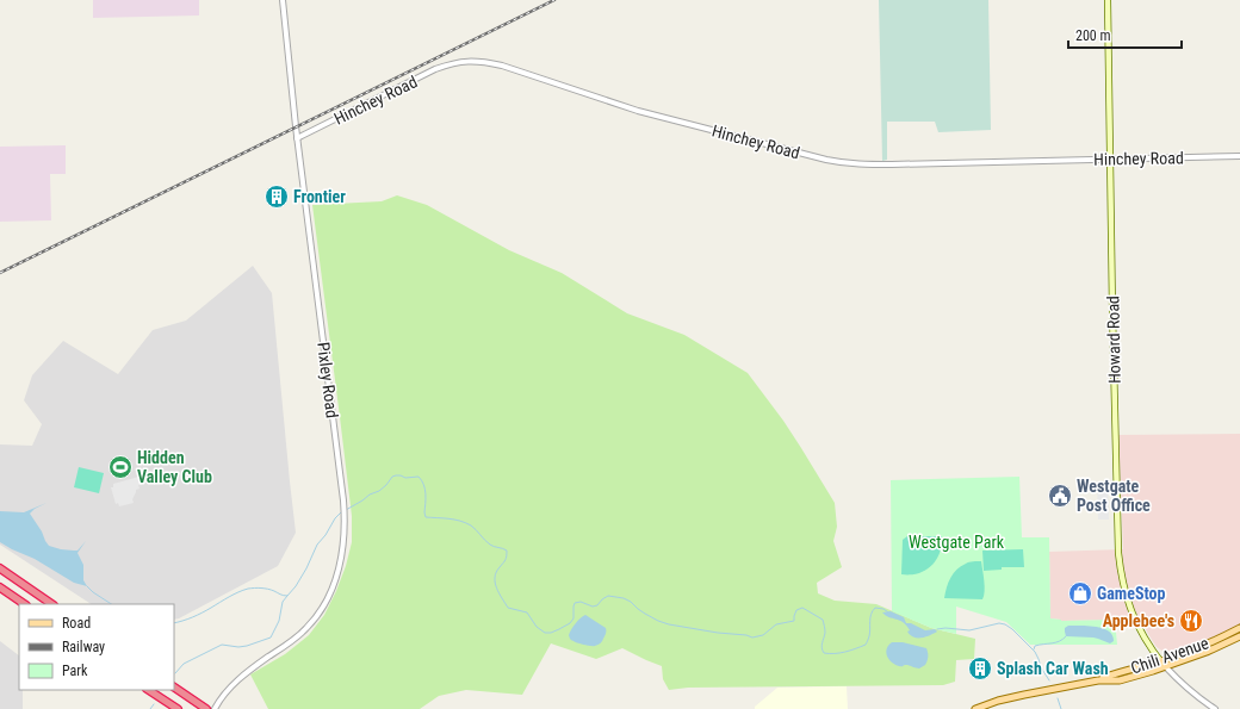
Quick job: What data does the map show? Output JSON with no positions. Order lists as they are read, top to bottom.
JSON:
{
  "streets": {
    "main road": ["Howard Road", "Chili Avenue"],
    "street": ["Hinchey Road", "Pixley Road"]
  },
  "crossings": [
    ["Hinchey Road", "Howard Road"],
    ["Hinchey Road", "Pixley Road"],
    ["Howard Road", "Chili Avenue"]
  ],
  "parks": ["Westgate Park"],
  "places": {
    "building": ["Frontier", "Splash Car Wash"],
    "sports": ["Hidden Valley Club"],
    "public building": ["Westgate Post Office"],
    "shop": ["GameStop"],
    "restaurant": ["Applebee's"]
  },
  "legend": ["Road", "Railway", "Park"],
  "scale_bar": "200 m"
}
